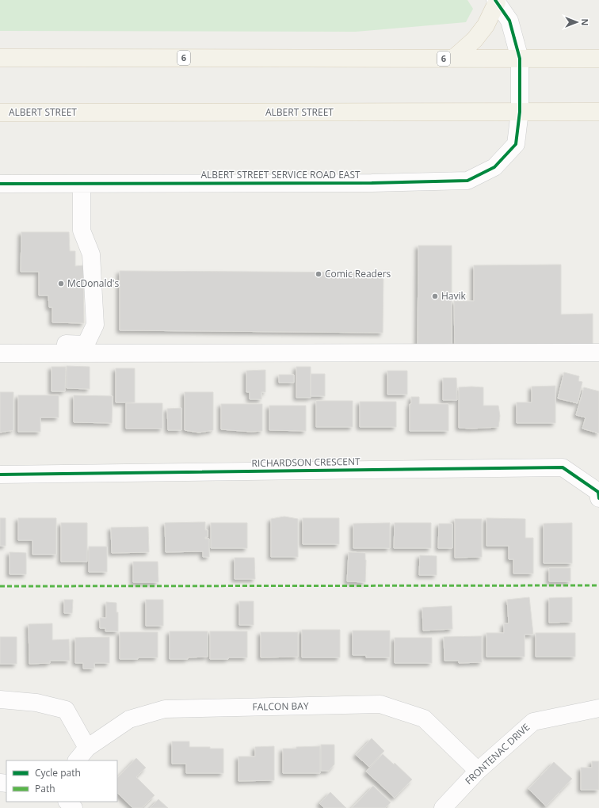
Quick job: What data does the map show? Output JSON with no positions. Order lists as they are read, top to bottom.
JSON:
{
  "streets": {
    "main road": ["6", "ALBERT STREET"],
    "street": [
      "ALBERT STREET SERVICE ROAD EAST",
      "RICHARDSON CRESCENT",
      "FALCON BAY",
      "FRONTENAC DRIVE"
    ]
  },
  "crossings": [
    ["6", "ALBERT STREET SERVICE ROAD EAST"],
    ["ALBERT STREET", "ALBERT STREET SERVICE ROAD EAST"],
    ["FALCON BAY", "FRONTENAC DRIVE"]
  ],
  "places": ["Comic Readers", "McDonald's", "Havik"],
  "legend": ["Cycle path", "Path"],
  "north": "right"
}
